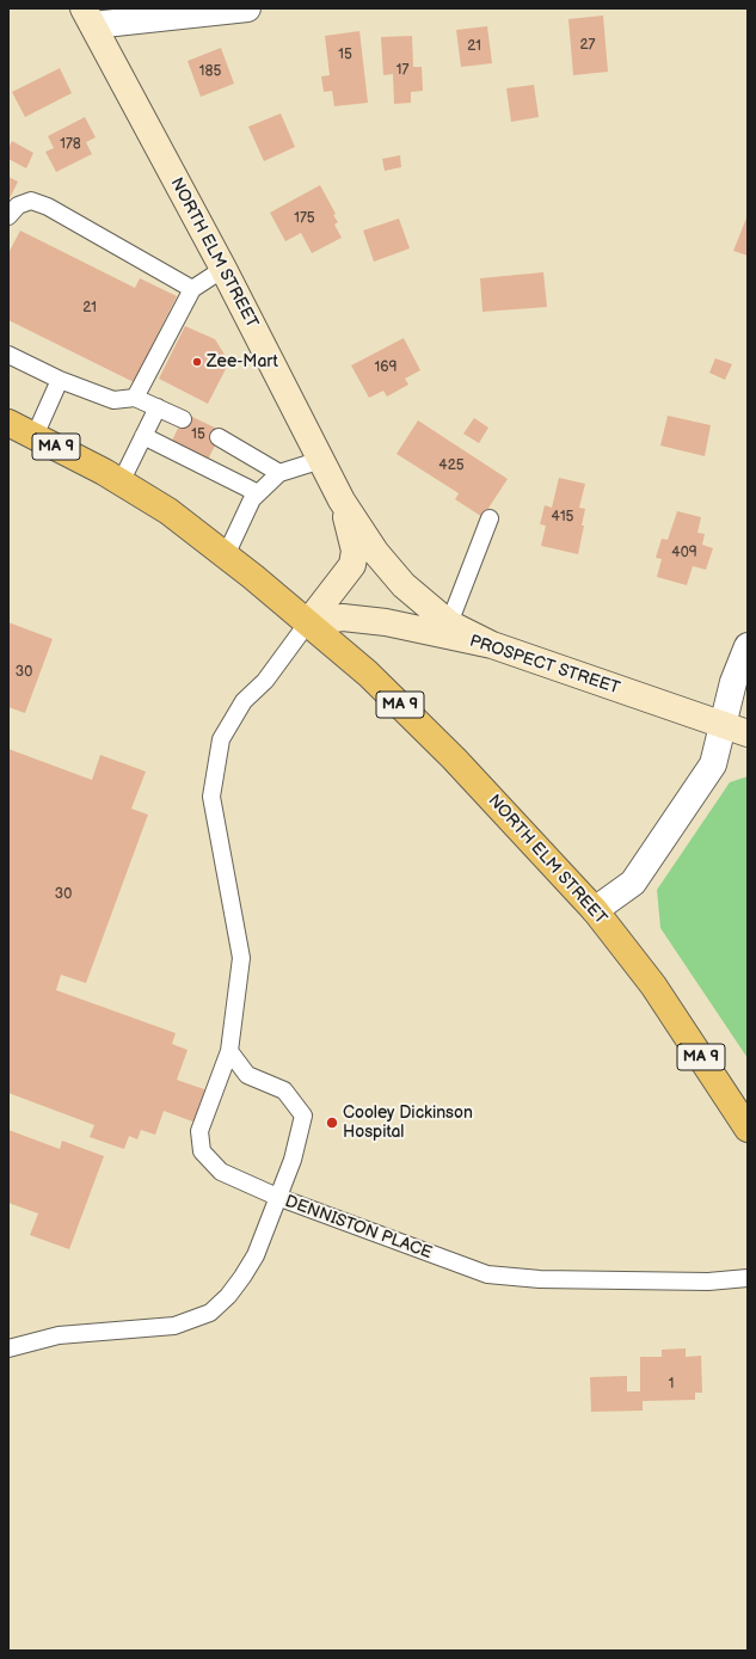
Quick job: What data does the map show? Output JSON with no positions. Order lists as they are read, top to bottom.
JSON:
{
  "streets": {
    "highway": ["NORTH ELM STREET", "MA 9"],
    "main road": ["PROSPECT STREET"],
    "lane": ["DENNISTON PLACE"]
  },
  "crossings": [
    ["NORTH ELM STREET", "MA 9"],
    ["NORTH ELM STREET", "PROSPECT STREET"]
  ],
  "places": ["Zee-Mart", "Cooley Dickinson Hospital"],
  "house_numbers": [
    "27",
    "21",
    "15",
    "17",
    "185",
    "178",
    "175",
    "21",
    "169",
    "15",
    "425",
    "415",
    "409",
    "30",
    "30",
    "1"
  ]
}
